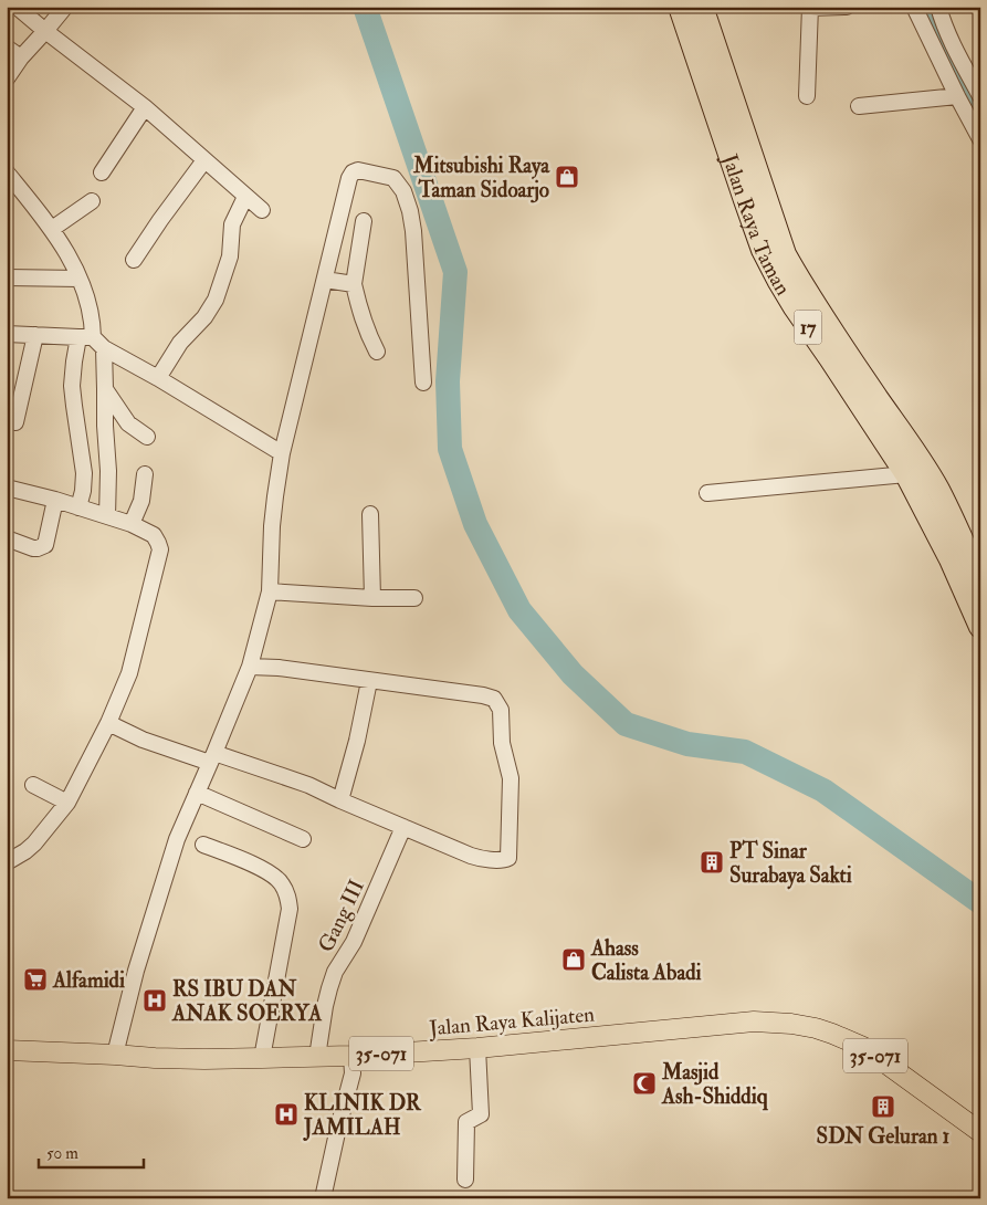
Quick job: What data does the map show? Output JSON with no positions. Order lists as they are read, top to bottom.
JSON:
{
  "streets": {
    "highway": ["Jalan Raya Taman", "17"],
    "main road": ["Jalan Raya Kalijaten", "35-071"],
    "street": ["Gang III"]
  },
  "crossings": [
    ["Gang III", "Jalan Raya Kalijaten"]
  ],
  "places": {
    "shop": ["Mitsubishi Raya Taman Sidoarjo", "Ahass Calista Abadi"],
    "building": ["PT Sinar Surabaya Sakti", "SDN Geluran 1"],
    "supermarket": ["Alfamidi"],
    "hospital": ["RS IBU DAN ANAK SOERYA", "KLINIK DR JAMILAH"],
    "mosque": ["Masjid Ash-Shiddiq"]
  },
  "scale_bar": "50 m"
}
